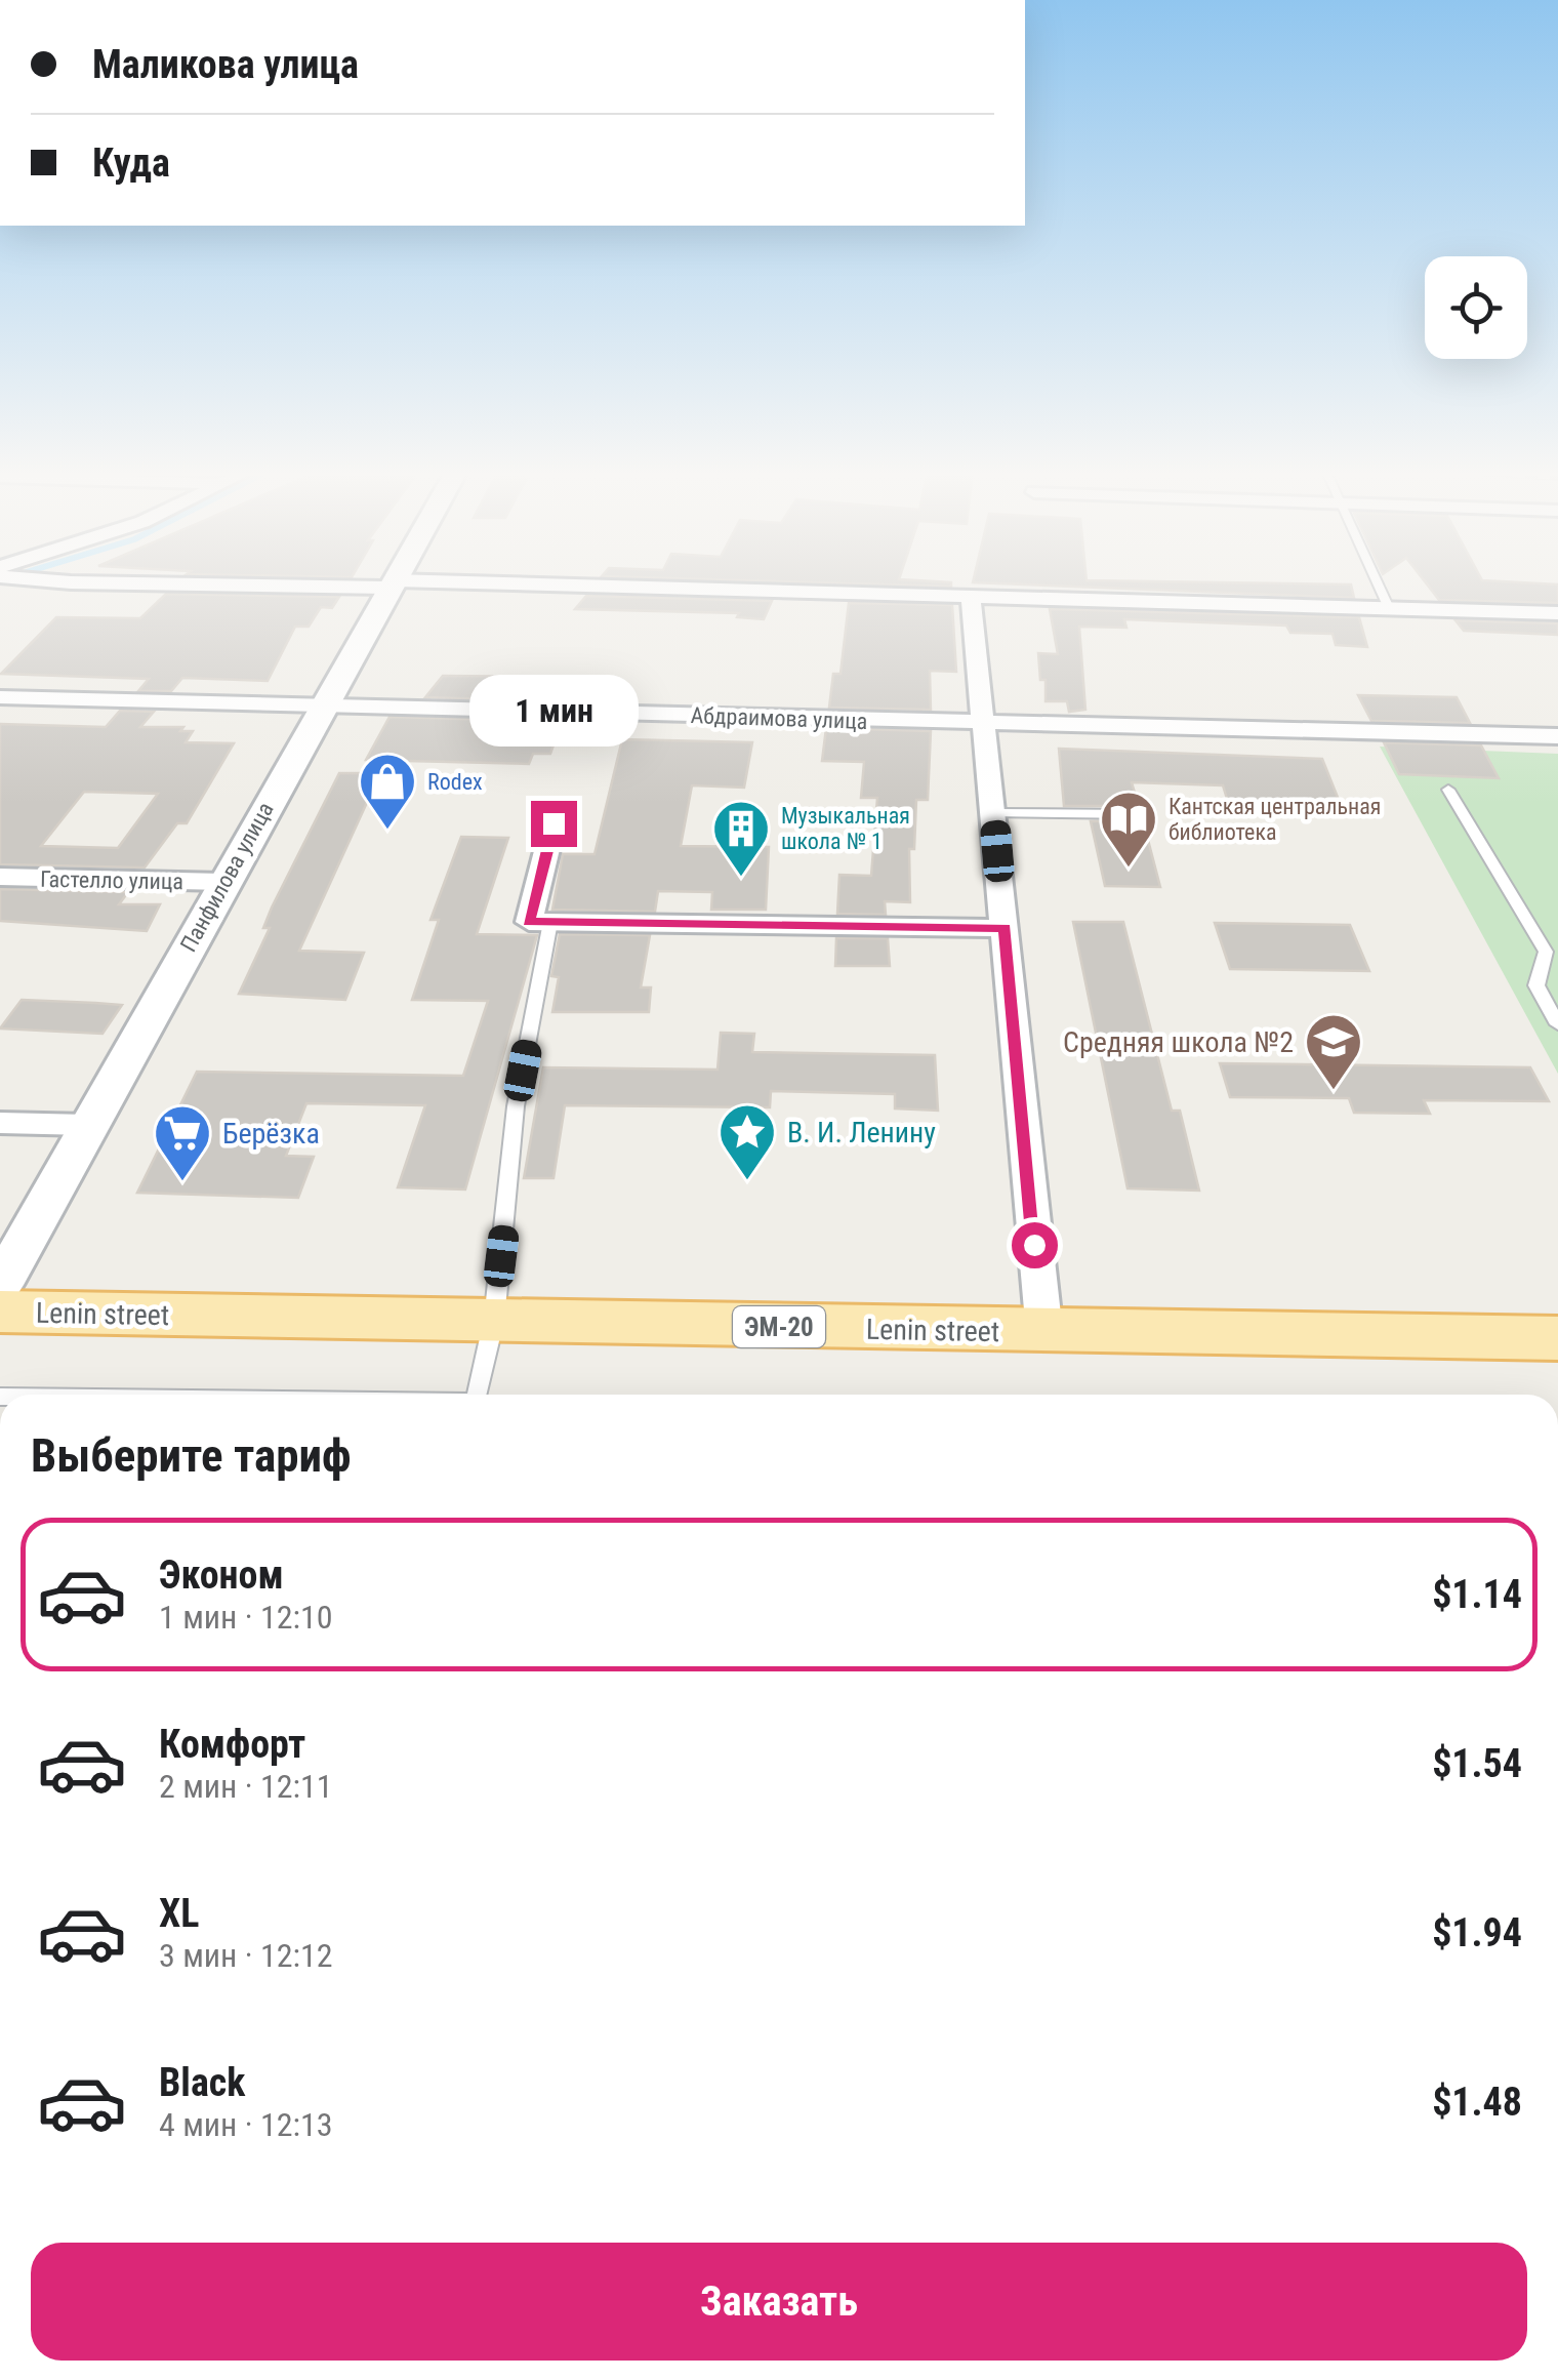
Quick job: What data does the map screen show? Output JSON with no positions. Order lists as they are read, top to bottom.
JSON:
{
  "streets": {
    "main road": ["Lenin street", "ЭМ-20"],
    "street": ["Абдраимова улица", "Панфилова улица", "Гастелло улица"]
  },
  "crossings": [
    ["Абдраимова улица", "Панфилова улица"],
    ["Панфилова улица", "Гастелло улица"]
  ],
  "places": {
    "shop": ["Rodex"],
    "library": ["Кантская центральная библиотека"],
    "building": ["Музыкальная школа № 1"],
    "school or university": ["Средняя школа №2"],
    "place": ["В. И. Ленину"],
    "supermarket": ["Берёзка"]
  },
  "page": {
    "banner": ["Маликова улица", "Куда"],
    "bubble": "1 мин",
    "heading": "Выберите тариф",
    "list": [
      {
        "name": "Эконом",
        "note": "1 мин · 12:10",
        "value": "$1.14"
      },
      {
        "name": "Комфорт",
        "note": "2 мин · 12:11",
        "value": "$1.54"
      },
      {
        "name": "XL",
        "note": "3 мин · 12:12",
        "value": "$1.94"
      },
      {
        "name": "Black",
        "note": "4 мин · 12:13",
        "value": "$1.48"
      }
    ],
    "buttons": "Заказать"
  }
}
